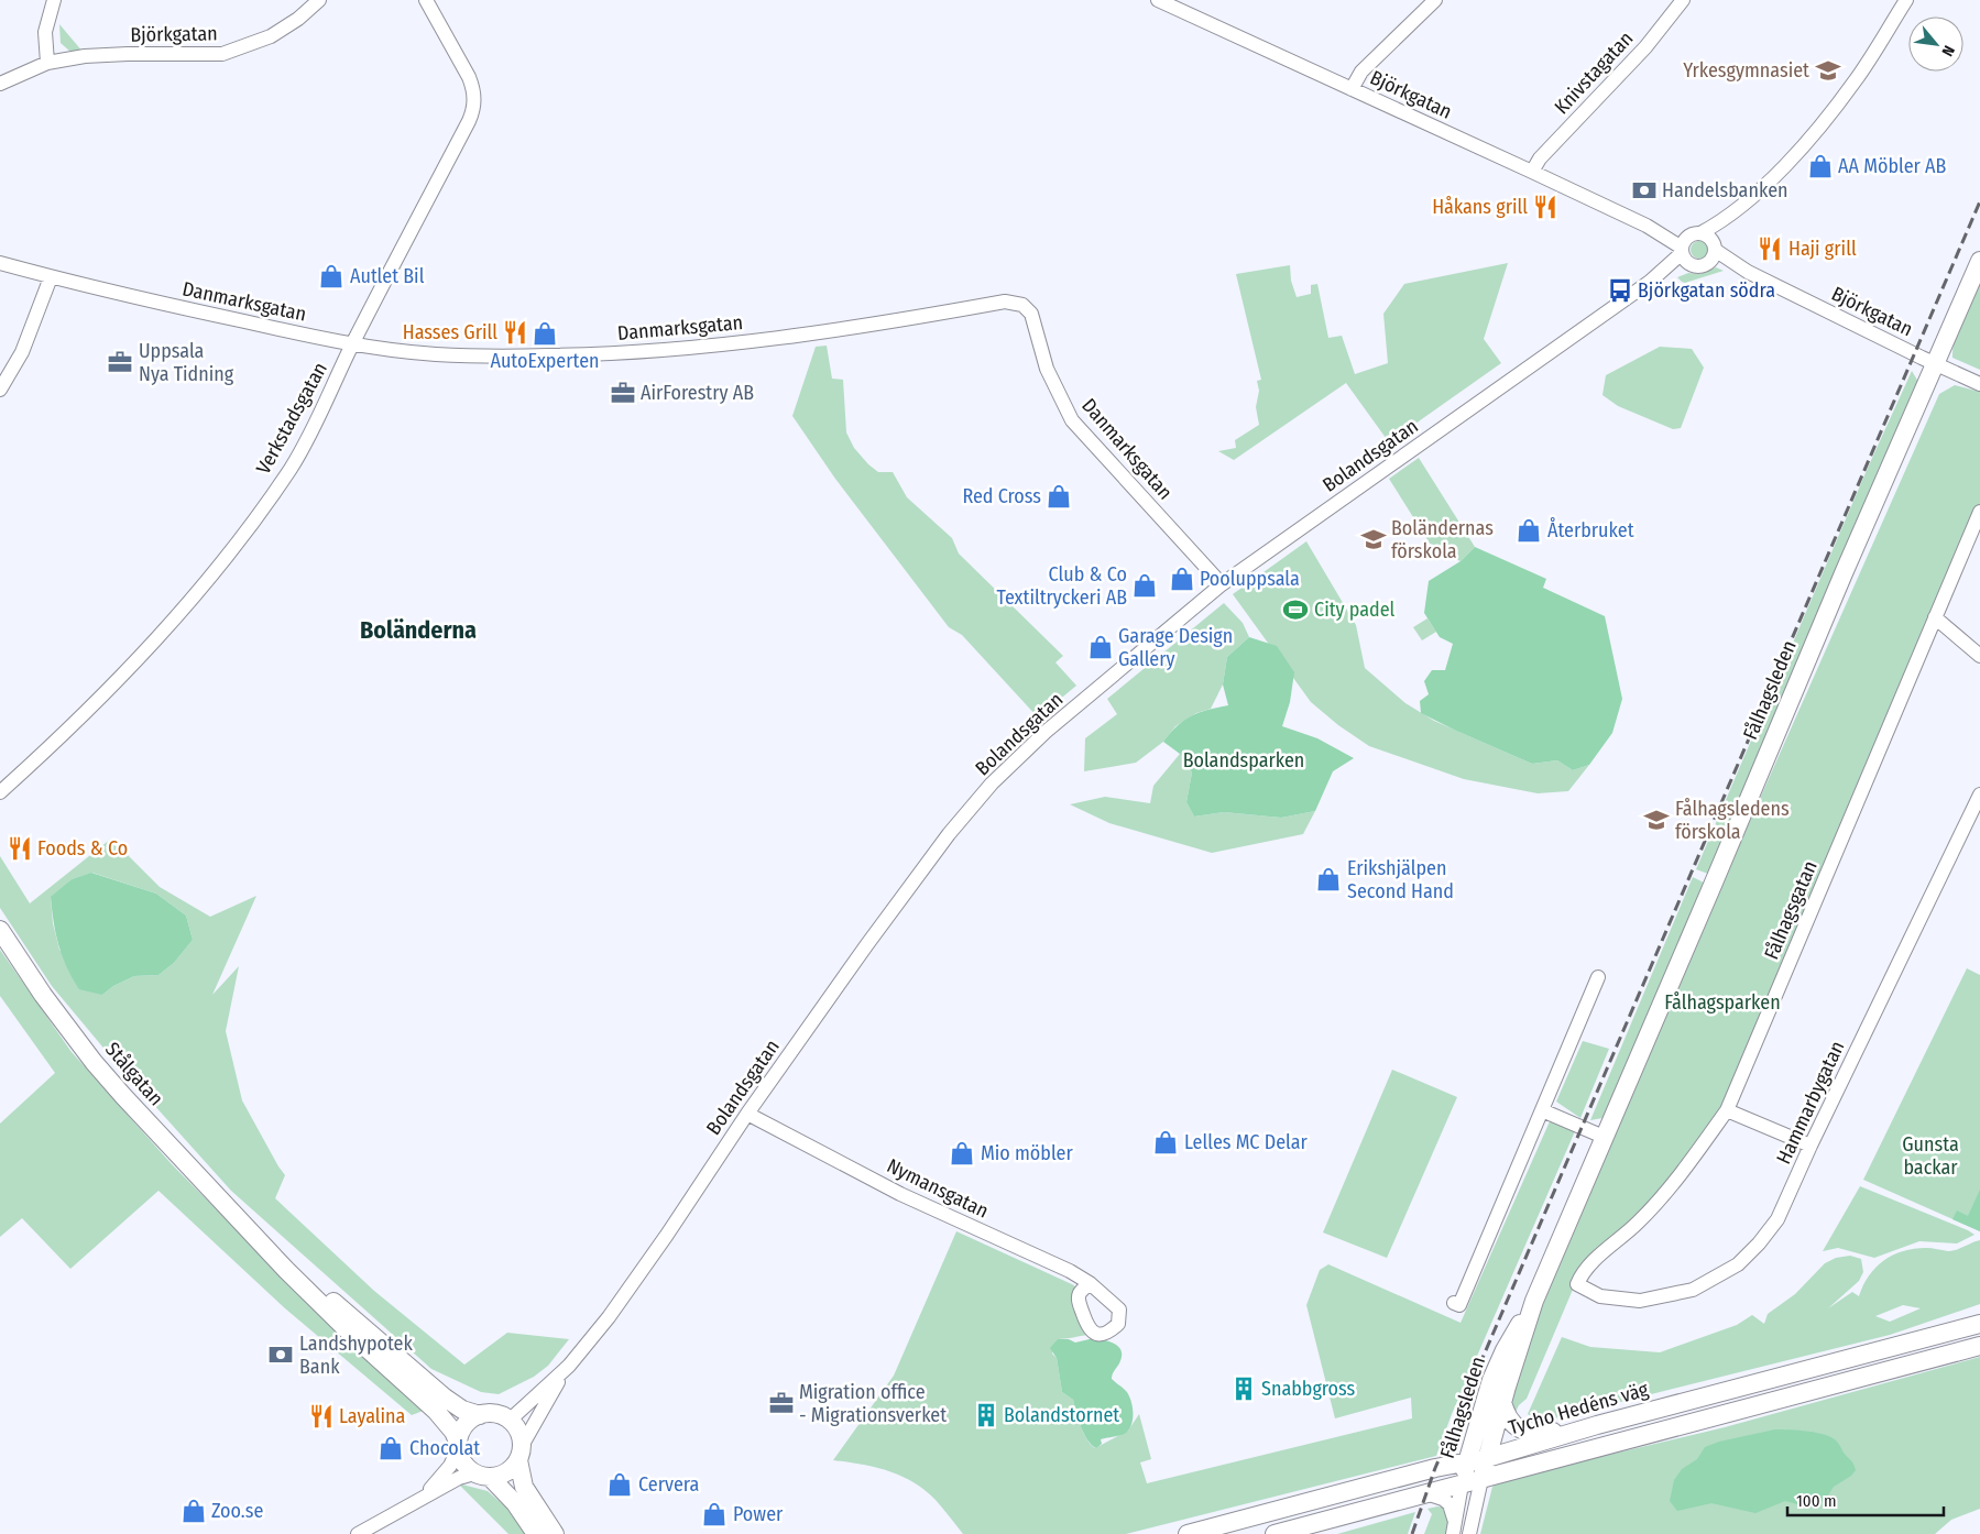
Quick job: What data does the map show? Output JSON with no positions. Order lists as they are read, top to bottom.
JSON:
{
  "streets": {
    "main road": ["Fålhagsleden", "Stålgatan", "Tycho Hedéns väg"],
    "street": [
      "Björkgatan",
      "Knivstagatan",
      "Danmarksgatan",
      "Verkstadsgatan",
      "Bolandsgatan",
      "Fålhagsgatan",
      "Hammarbygatan",
      "Nymansgatan"
    ]
  },
  "crossings": [
    ["Björkgatan", "Knivstagatan"],
    ["Björkgatan", "Bolandsgatan"],
    ["Björkgatan", "Fålhagsleden"],
    ["Danmarksgatan", "Verkstadsgatan"],
    ["Danmarksgatan", "Bolandsgatan"],
    ["Bolandsgatan", "Stålgatan"],
    ["Bolandsgatan", "Nymansgatan"],
    ["Fålhagsleden", "Tycho Hedéns väg"],
    ["Fålhagsgatan", "Hammarbygatan"]
  ],
  "districts": ["Boländerna"],
  "parks": ["Bolandsparken", "Fålhagsparken", "Gunsta backar"],
  "places": {
    "school or university": ["Yrkesgymnasiet", "Boländernas förskola", "Fålhagsledens förskola"],
    "shop": [
      "AA Möbler AB",
      "Autlet Bil",
      "AutoExperten",
      "Red Cross",
      "Återbruket",
      "Pooluppsala",
      "Club & Co Textiltryckeri AB",
      "Garage Design Gallery",
      "Erikshjälpen Second Hand",
      "Lelles MC Delar",
      "Mio möbler",
      "Chocolat",
      "Cervera",
      "Zoo.se",
      "Power"
    ],
    "bank": ["Handelsbanken", "Landshypotek Bank"],
    "restaurant": [
      "Håkans grill",
      "Haji grill",
      "Hasses Grill",
      "Foods & Co",
      "Layalina"
    ],
    "bus stop": ["Björkgatan södra"],
    "office": ["Uppsala Nya Tidning", "AirForestry AB", "Migration office - Migrationsverket"],
    "sports": ["City padel"],
    "building": ["Snabbgross", "Bolandstornet"]
  },
  "scale_bar": "100 m",
  "north": "bottom right"
}
